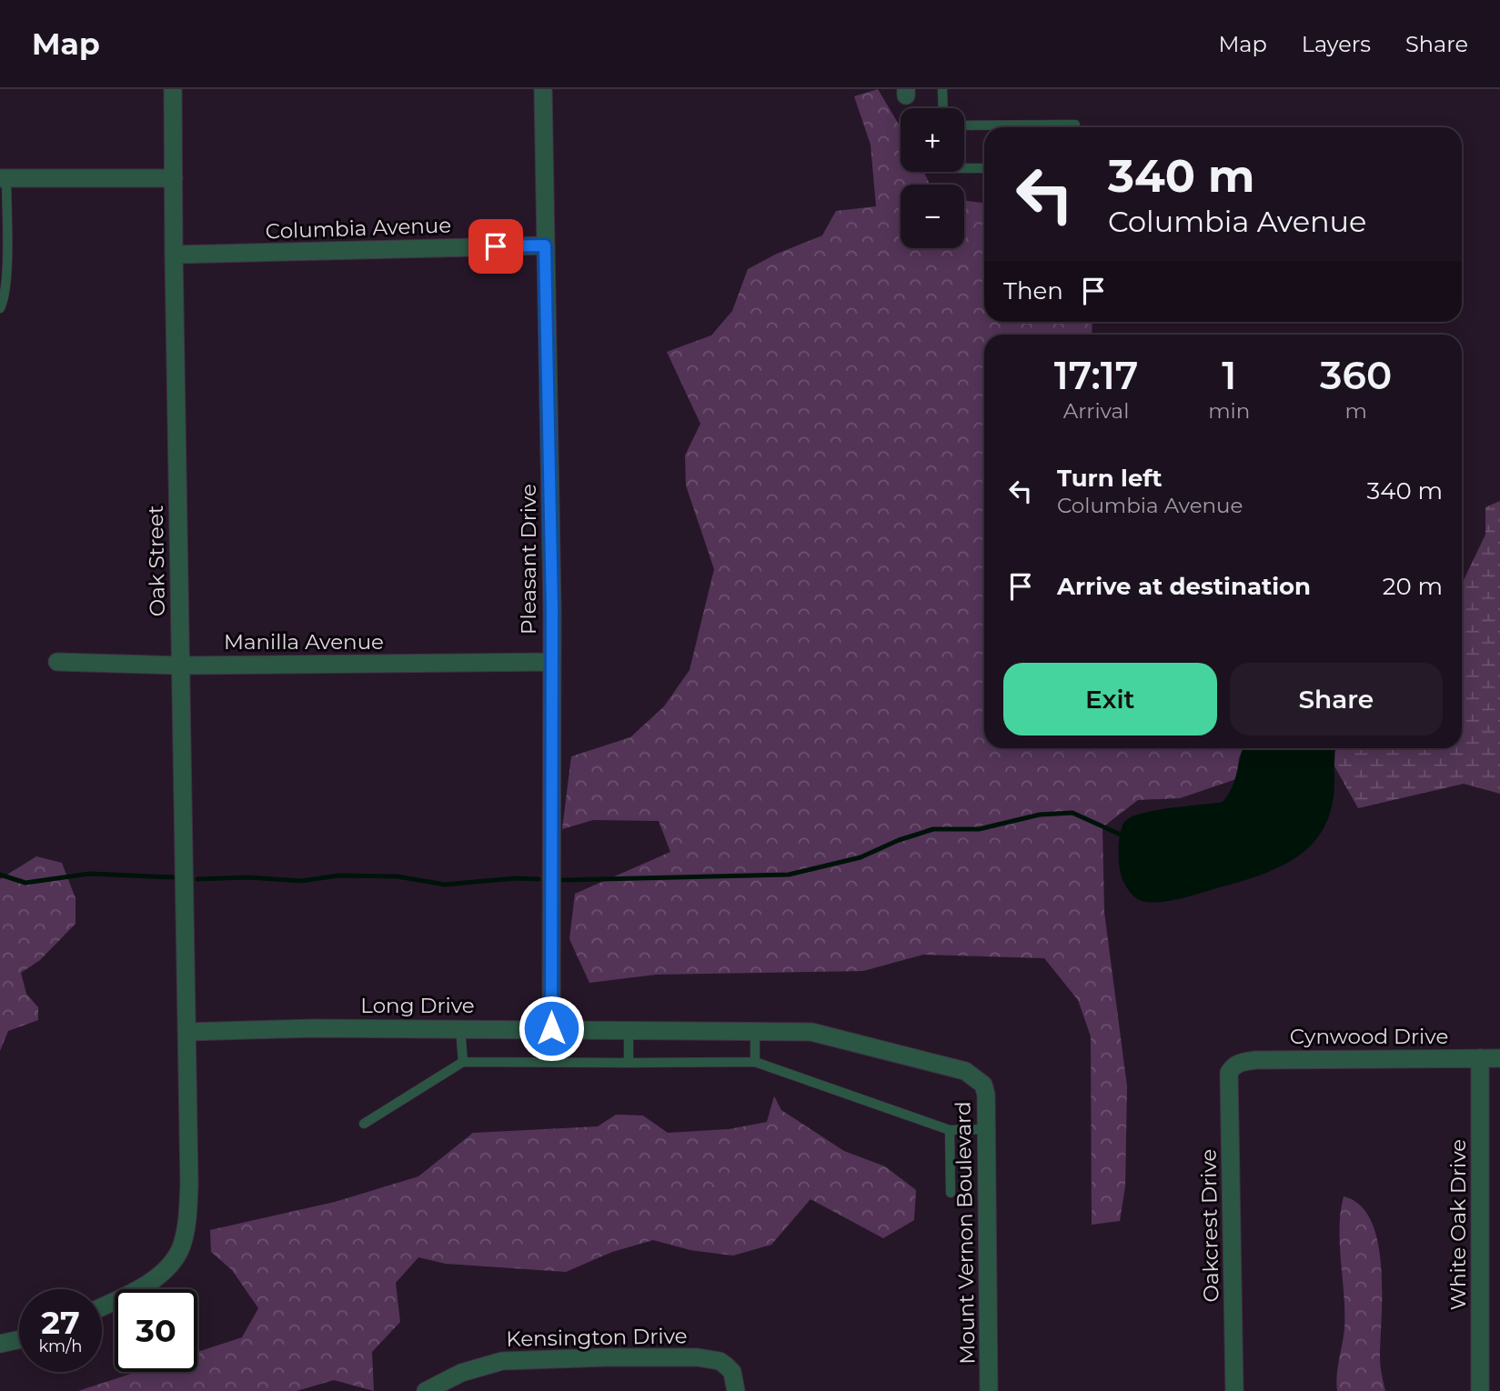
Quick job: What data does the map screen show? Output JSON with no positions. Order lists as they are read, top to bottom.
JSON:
{
  "streets": {
    "street": [
      "Columbia Avenue",
      "Pleasant Drive",
      "Oak Street",
      "Manilla Avenue",
      "Long Drive",
      "Cynwood Drive",
      "White Oak Drive",
      "Oakcrest Drive",
      "Mount Vernon Boulevard",
      "Kensington Drive"
    ]
  },
  "crossings": [
    ["Columbia Avenue", "Pleasant Drive"],
    ["Columbia Avenue", "Oak Street"],
    ["Pleasant Drive", "Manilla Avenue"],
    ["Pleasant Drive", "Long Drive"],
    ["Oak Street", "Manilla Avenue"],
    ["Oak Street", "Long Drive"],
    ["Long Drive", "Mount Vernon Boulevard"],
    ["Cynwood Drive", "White Oak Drive"],
    ["Cynwood Drive", "Oakcrest Drive"]
  ],
  "page": {
    "header": "Map",
    "nav": ["Map", "Layers", "Share"],
    "map_buttons": ["+", "−"],
    "turn": ["340 m", "Columbia Avenue"],
    "then": "Then",
    "eta": [
      "17:17",
      "Arrival",
      "1",
      "min",
      "360",
      "m"
    ],
    "list": [
      {
        "name": "Turn left",
        "note": "Columbia Avenue",
        "value": "340 m"
      },
      {
        "name": "Arrive at destination",
        "value": "20 m"
      }
    ],
    "buttons": ["Exit", "Share"],
    "speed": "27 km/h",
    "limit": "30"
  }
}
